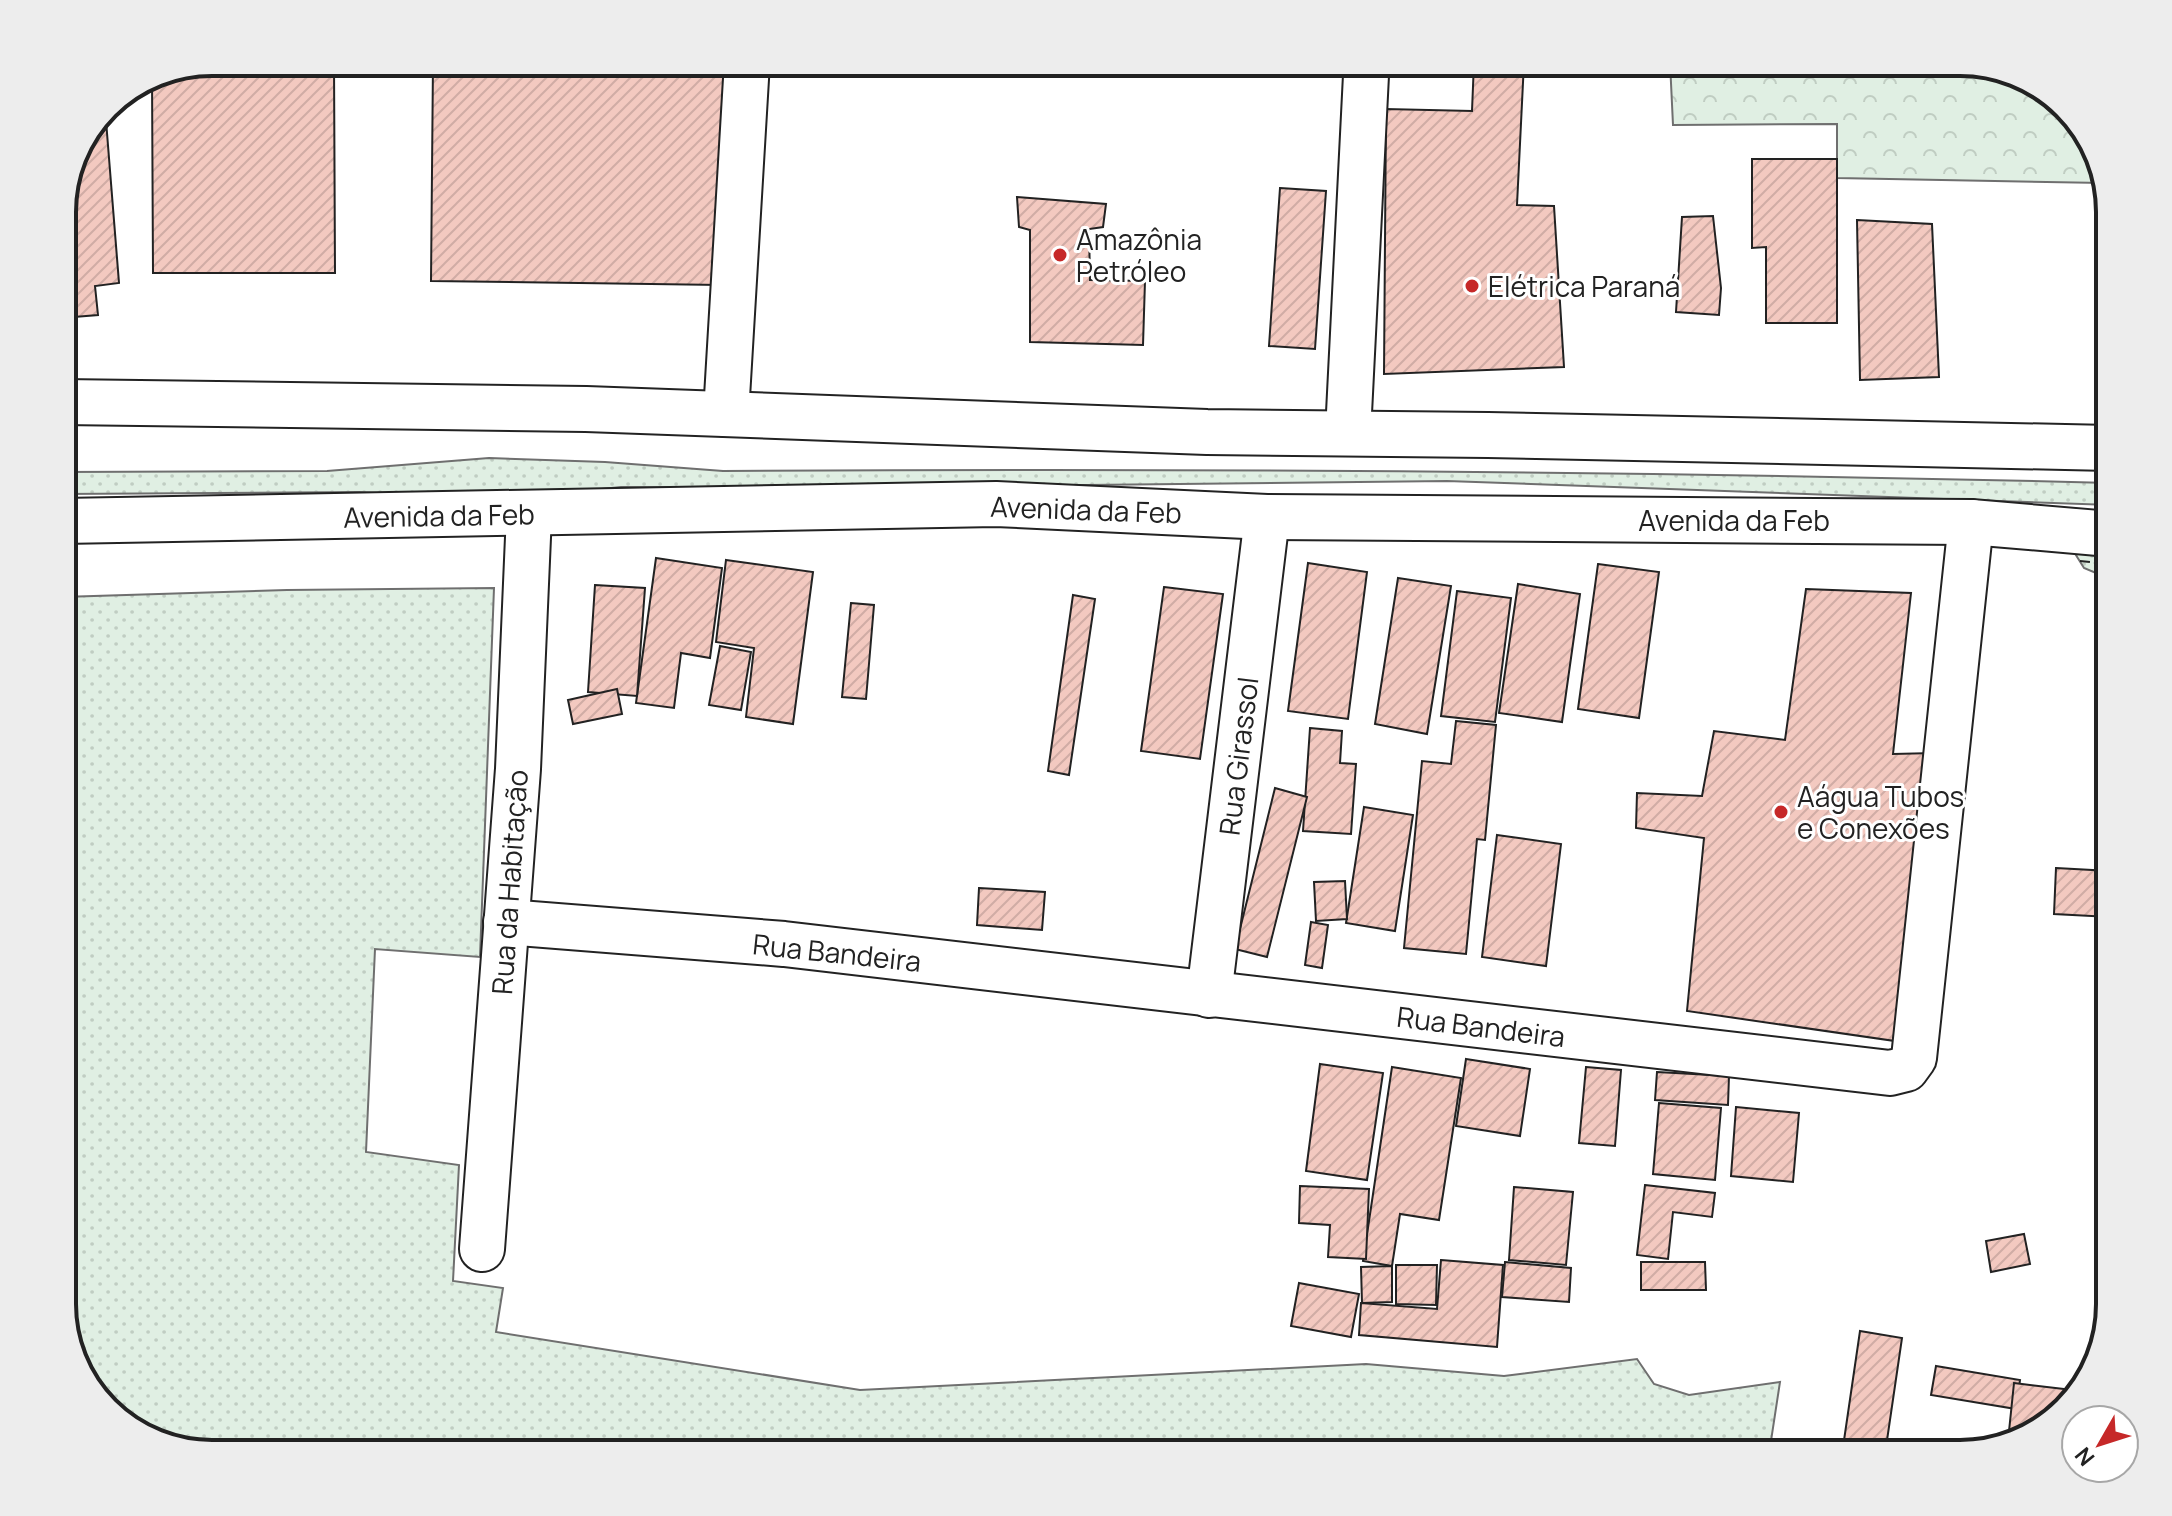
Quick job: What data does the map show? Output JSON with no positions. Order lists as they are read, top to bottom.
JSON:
{
  "streets": {
    "main road": [
      "Avenida da Feb",
      "Rua Girassol",
      "Rua da Habitação",
      "Rua Bandeira"
    ]
  },
  "crossings": [
    ["Avenida da Feb", "Rua Girassol"],
    ["Avenida da Feb", "Rua da Habitação"],
    ["Avenida da Feb", "Rua Bandeira"],
    ["Rua Girassol", "Rua Bandeira"],
    ["Rua da Habitação", "Rua Bandeira"]
  ],
  "places": ["Amazônia Petróleo", "Elétrica Paraná", "Aágua Tubos e Conexões"],
  "north": "bottom left"
}
